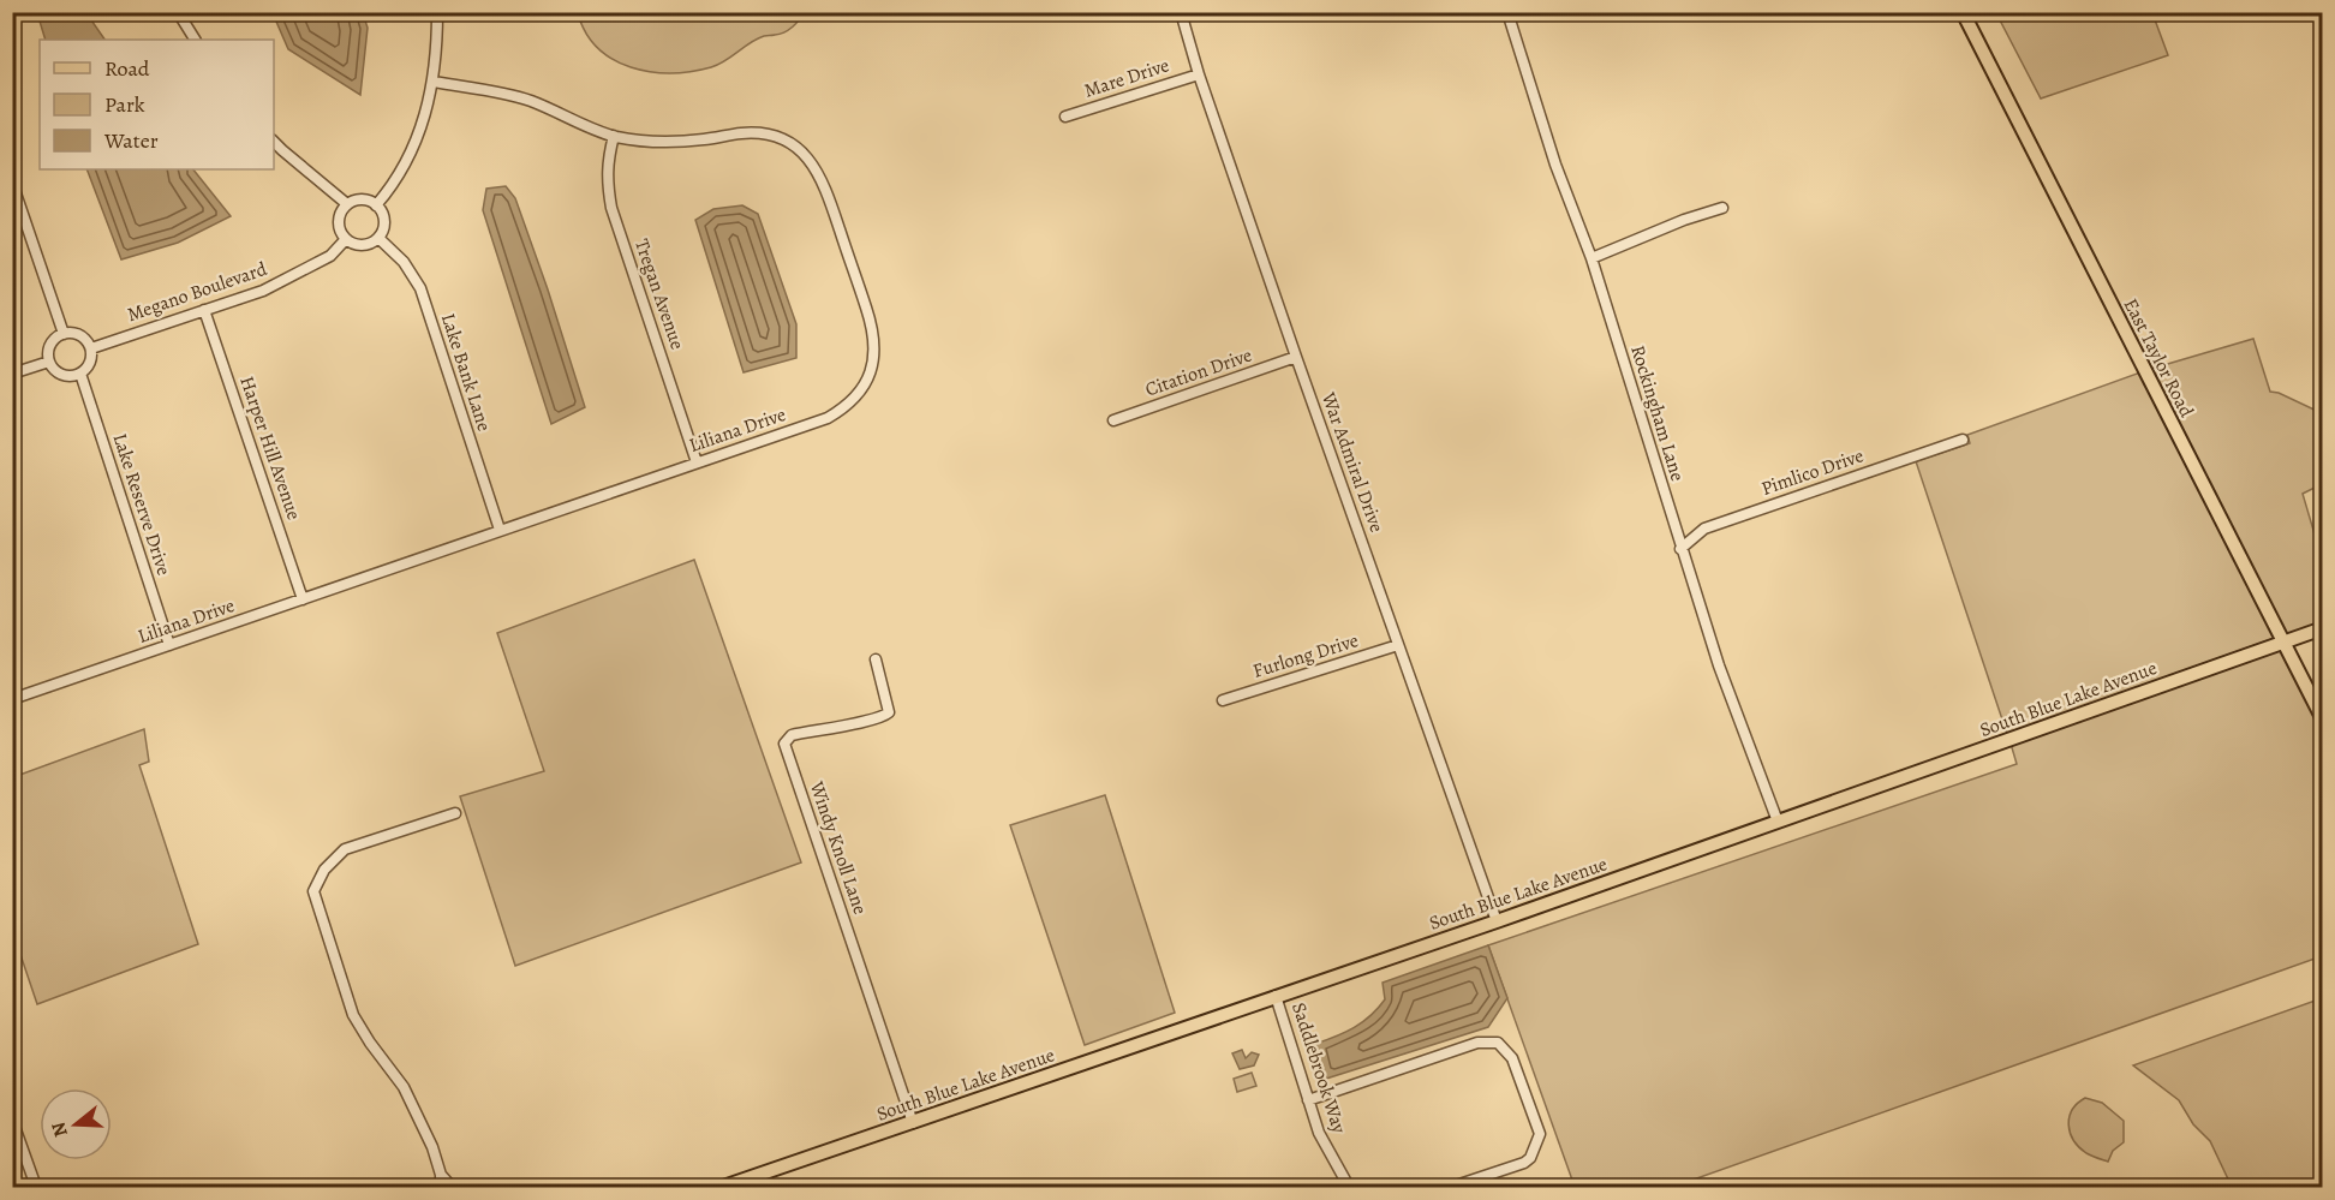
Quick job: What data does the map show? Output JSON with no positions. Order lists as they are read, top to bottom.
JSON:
{
  "streets": {
    "main road": ["East Taylor Road", "South Blue Lake Avenue"],
    "street": [
      "Mare Drive",
      "Megano Boulevard",
      "Tregan Avenue",
      "Lake Bank Lane",
      "Citation Drive",
      "Rockingham Lane",
      "Liliana Drive",
      "Harper Hill Avenue",
      "War Admiral Drive",
      "Pimlico Drive",
      "Lake Reserve Drive",
      "Furlong Drive",
      "Windy Knoll Lane",
      "Saddlebrook Way"
    ]
  },
  "crossings": [
    ["Mare Drive", "War Admiral Drive"],
    ["Megano Boulevard", "Lake Bank Lane"],
    ["Megano Boulevard", "Harper Hill Avenue"],
    ["Megano Boulevard", "Lake Reserve Drive"],
    ["Tregan Avenue", "Liliana Drive"],
    ["East Taylor Road", "South Blue Lake Avenue"],
    ["Lake Bank Lane", "Liliana Drive"],
    ["Citation Drive", "War Admiral Drive"],
    ["Rockingham Lane", "Pimlico Drive"],
    ["Rockingham Lane", "South Blue Lake Avenue"],
    ["Liliana Drive", "Harper Hill Avenue"],
    ["Liliana Drive", "Lake Reserve Drive"],
    ["War Admiral Drive", "Furlong Drive"],
    ["War Admiral Drive", "South Blue Lake Avenue"],
    ["South Blue Lake Avenue", "Windy Knoll Lane"],
    ["South Blue Lake Avenue", "Saddlebrook Way"]
  ],
  "legend": ["Road", "Park", "Water"],
  "north": "left"
}
